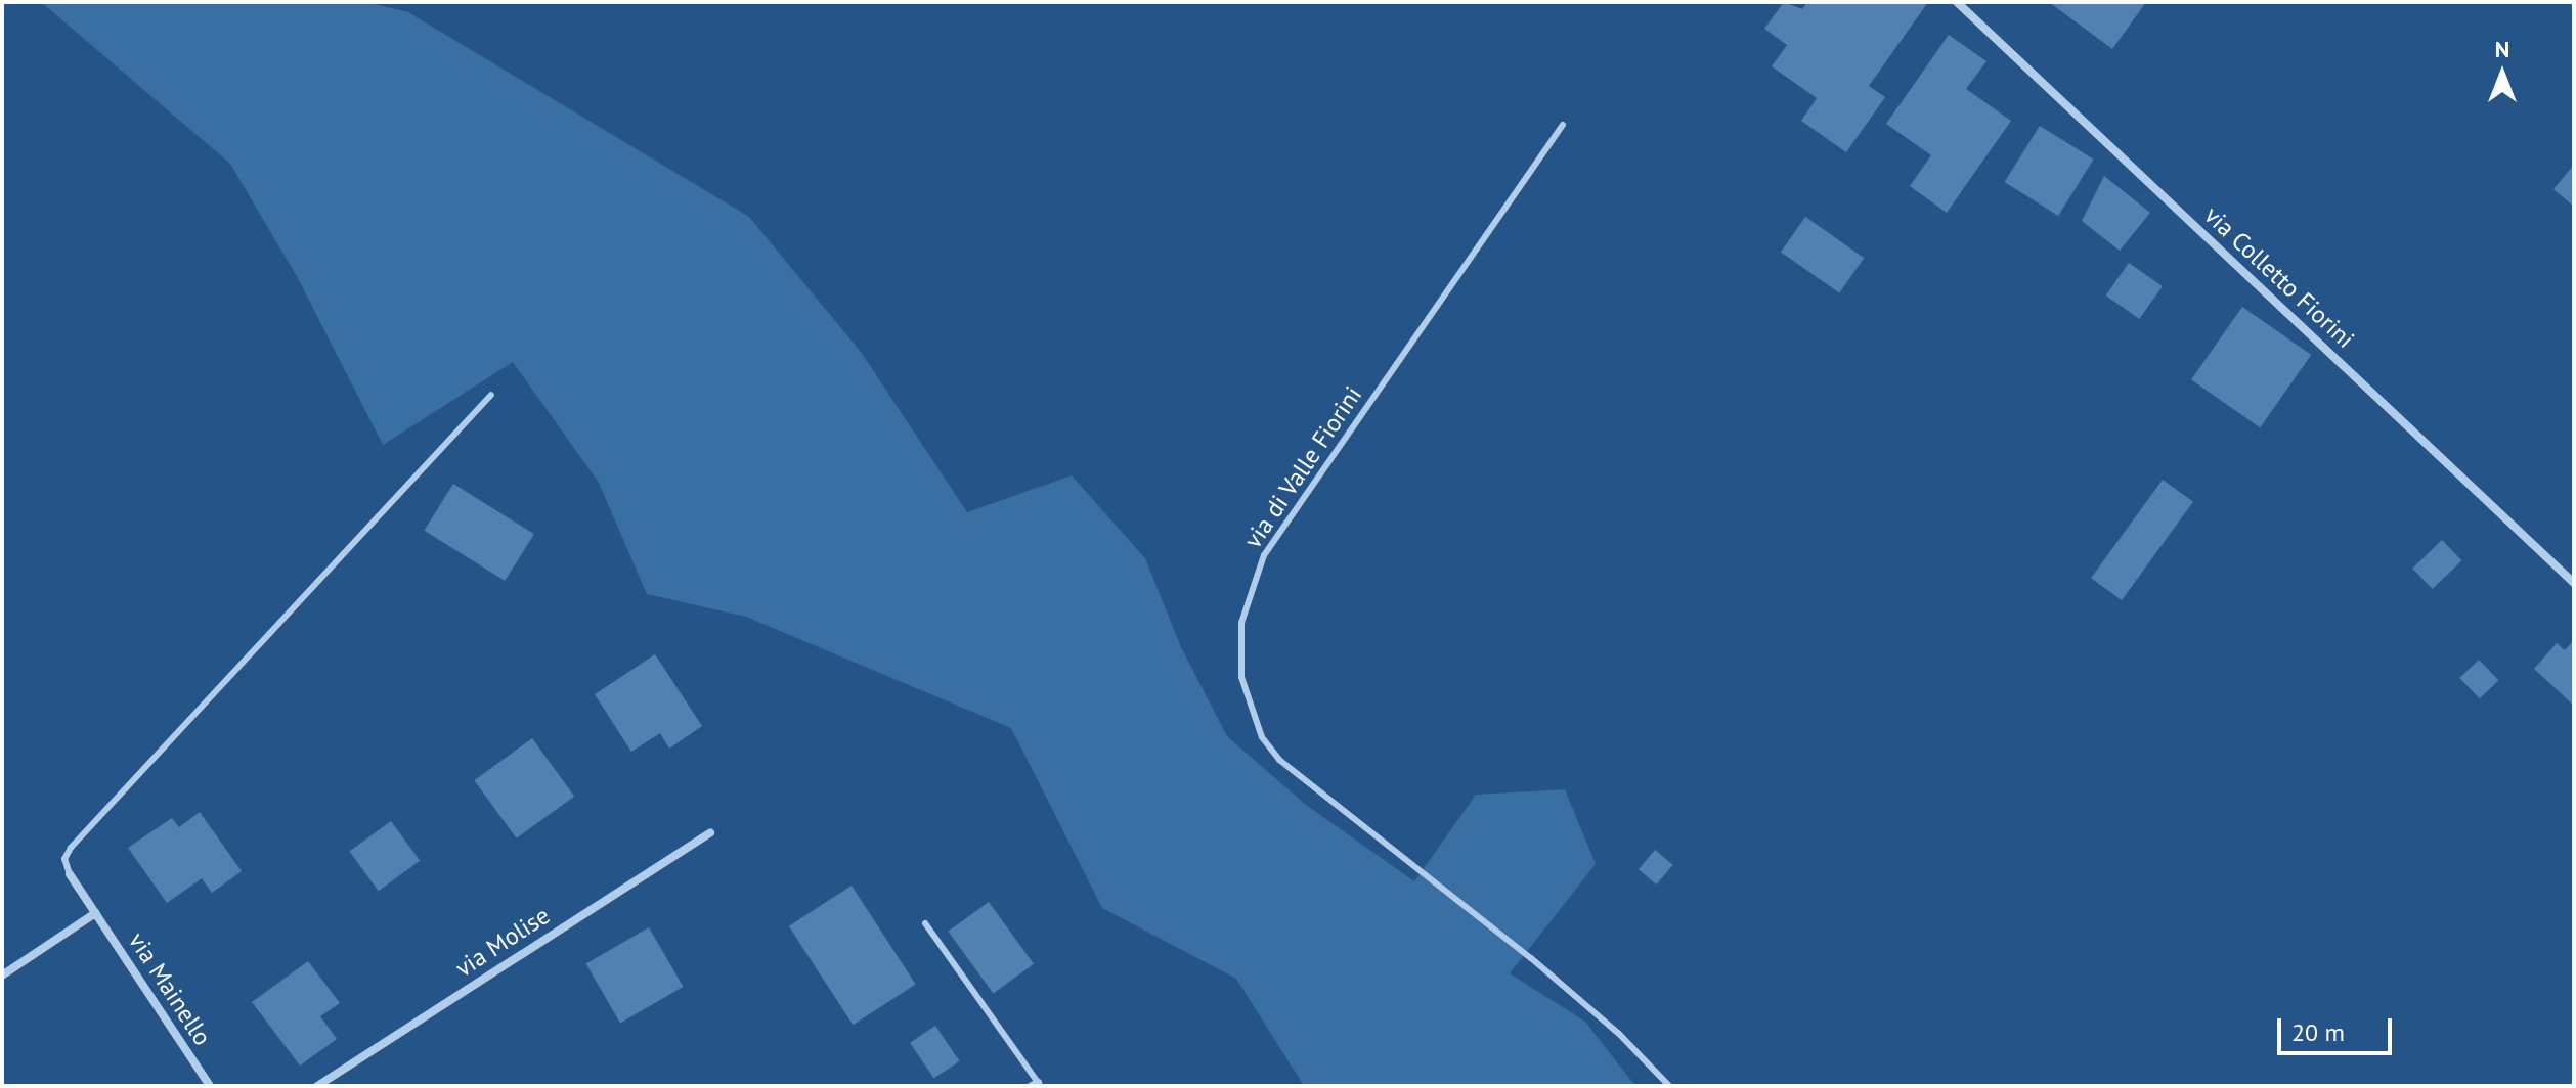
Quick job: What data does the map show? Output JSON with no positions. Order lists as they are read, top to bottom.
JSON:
{
  "streets": {
    "street": ["via Colletto Fiorini", "via Molise", "via Mainello"],
    "lane": ["via di Valle Fiorini"]
  },
  "scale_bar": "20 m",
  "north": "top"
}
